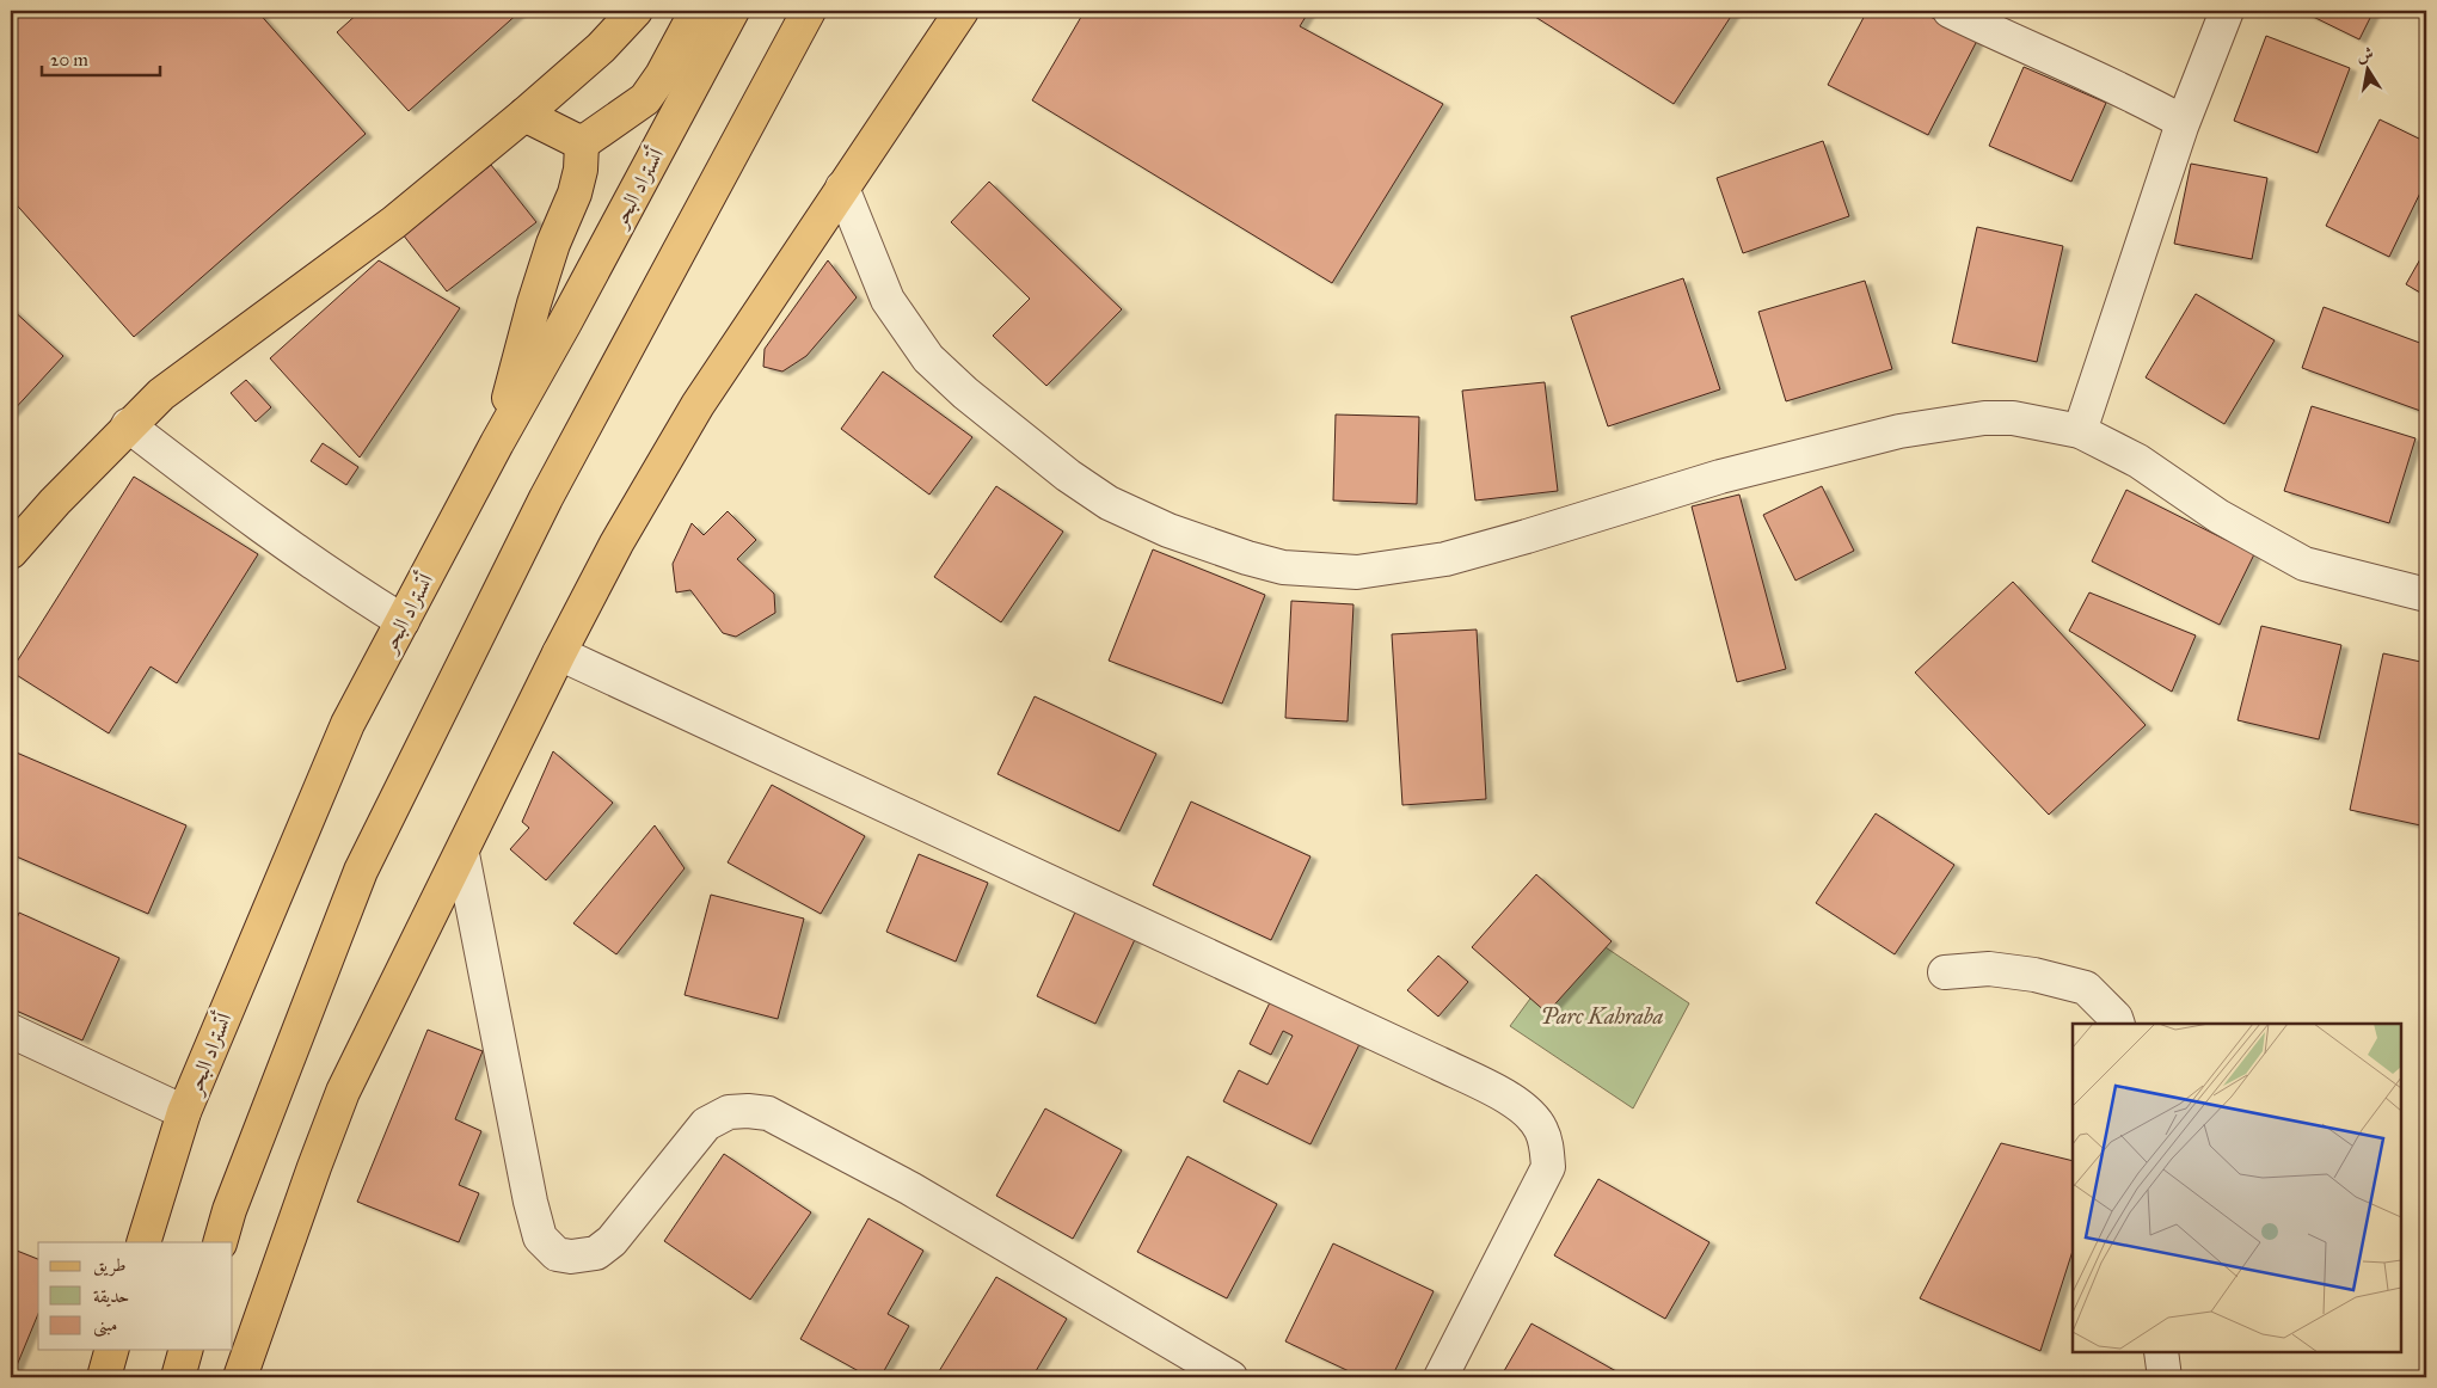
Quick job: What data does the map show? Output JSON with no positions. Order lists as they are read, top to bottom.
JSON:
{
  "streets": {
    "main road": ["أتستراد البحر"]
  },
  "parks": ["Parc Kahraba"],
  "legend": ["طريق", "حديقة", "مبنى"],
  "scale_bar": "20 m",
  "north": "top"
}
